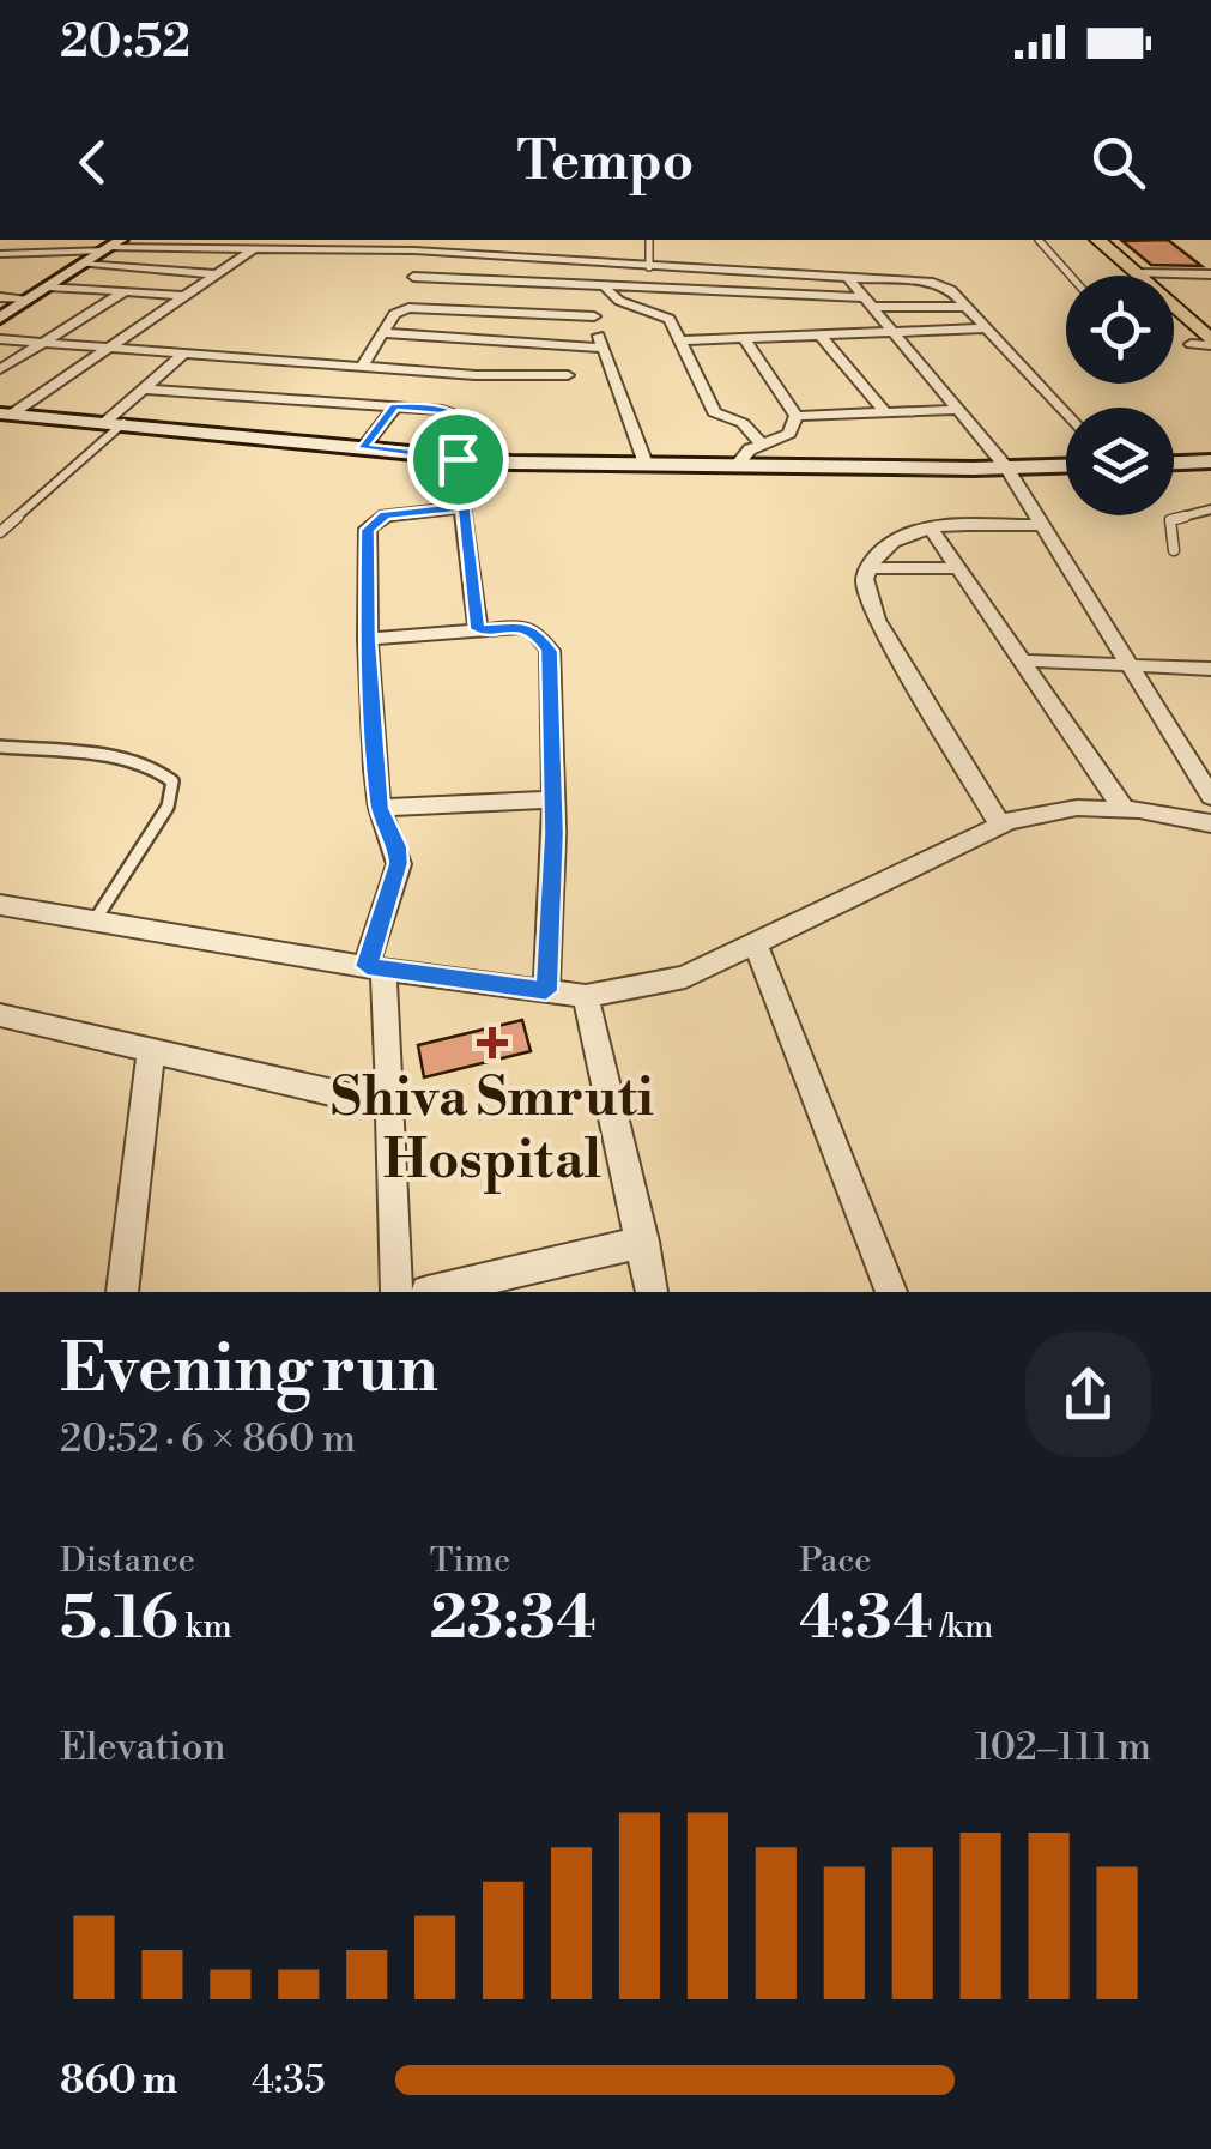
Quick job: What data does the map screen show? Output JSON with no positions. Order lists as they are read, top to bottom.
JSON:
{
  "places": {
    "health": ["Shiva Smruti Hospital"]
  },
  "page": {
    "status": "20:52",
    "header": "Tempo",
    "heading": ["Evening run", "20:52 · 6 × 860 m"],
    "stats": [
      ["Distance", "5.16 km"],
      ["Time", "23:34"],
      ["Pace", "4:34 /km"]
    ],
    "chart": ["Elevation", "102–111 m"],
    "list": [
      {
        "name": "860 m",
        "note": "4:35"
      }
    ]
  }
}
